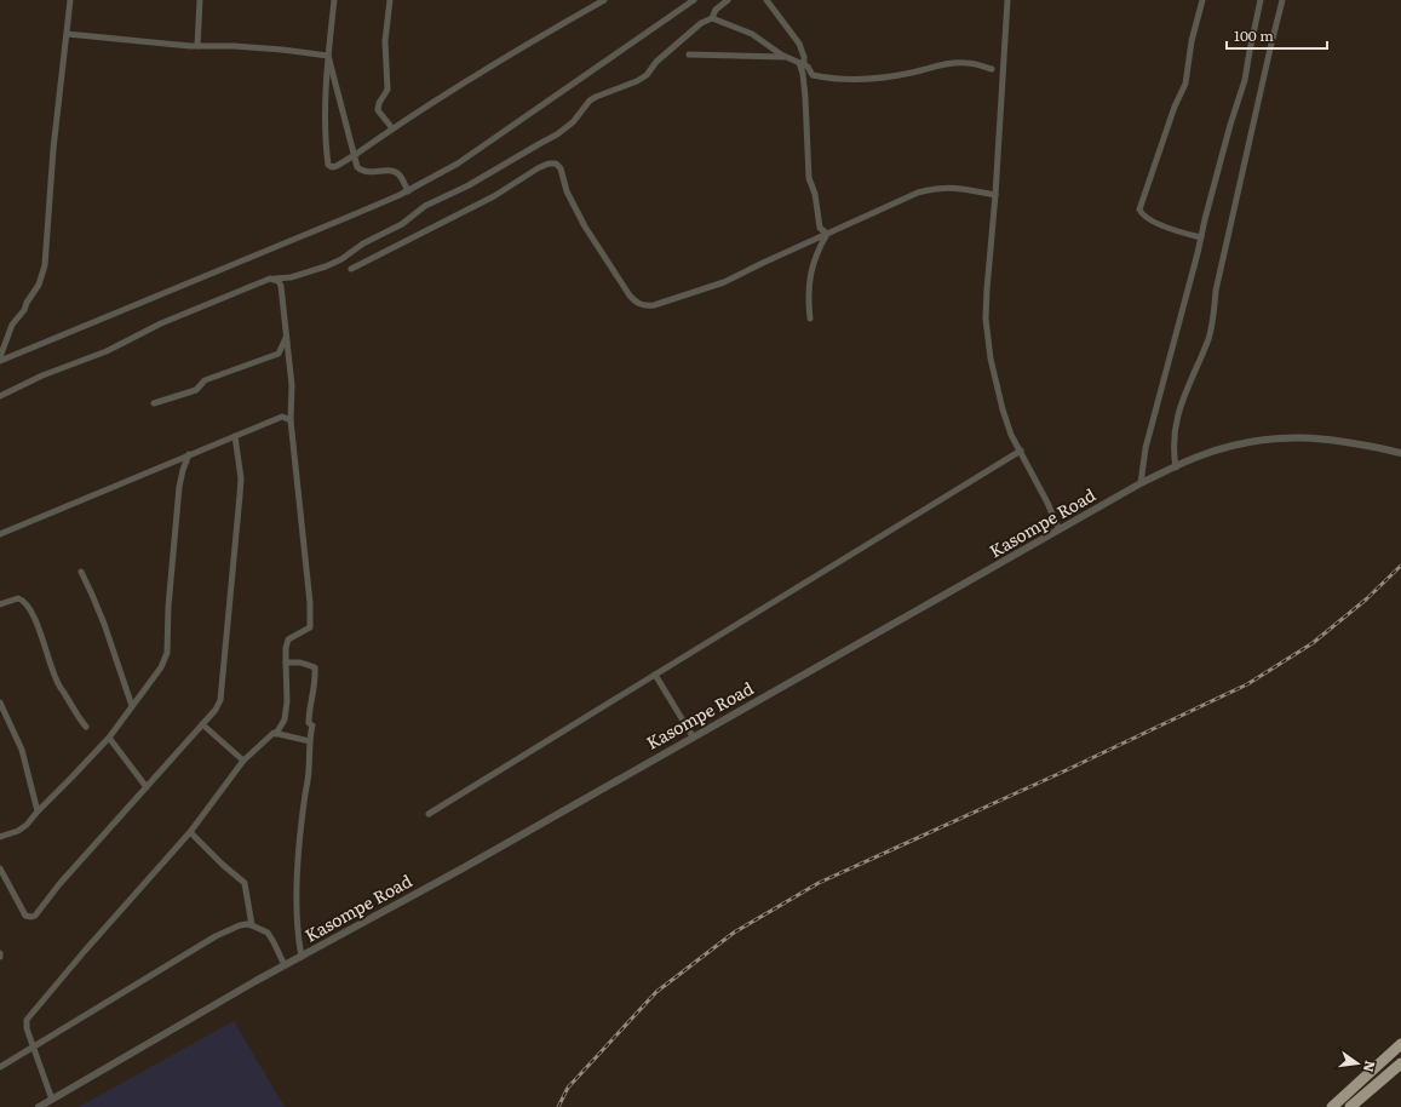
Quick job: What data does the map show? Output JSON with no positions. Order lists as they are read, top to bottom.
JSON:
{
  "streets": {
    "street": ["Kasompe Road"]
  },
  "scale_bar": "100 m",
  "north": "right"
}
